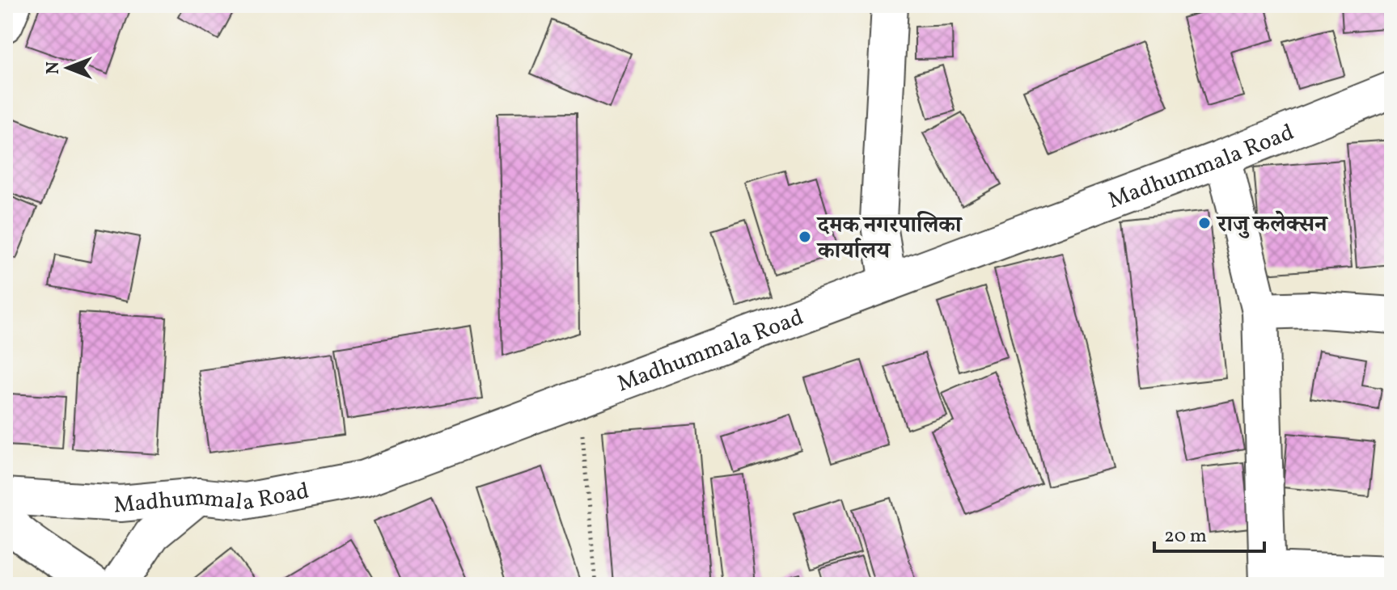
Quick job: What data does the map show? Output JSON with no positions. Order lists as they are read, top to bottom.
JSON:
{
  "streets": {
    "street": ["Madhummala Road"]
  },
  "places": ["राजु कलेक्सन", "दमक नगरपालिका कार्यालय"],
  "scale_bar": "20 m",
  "north": "left"
}
